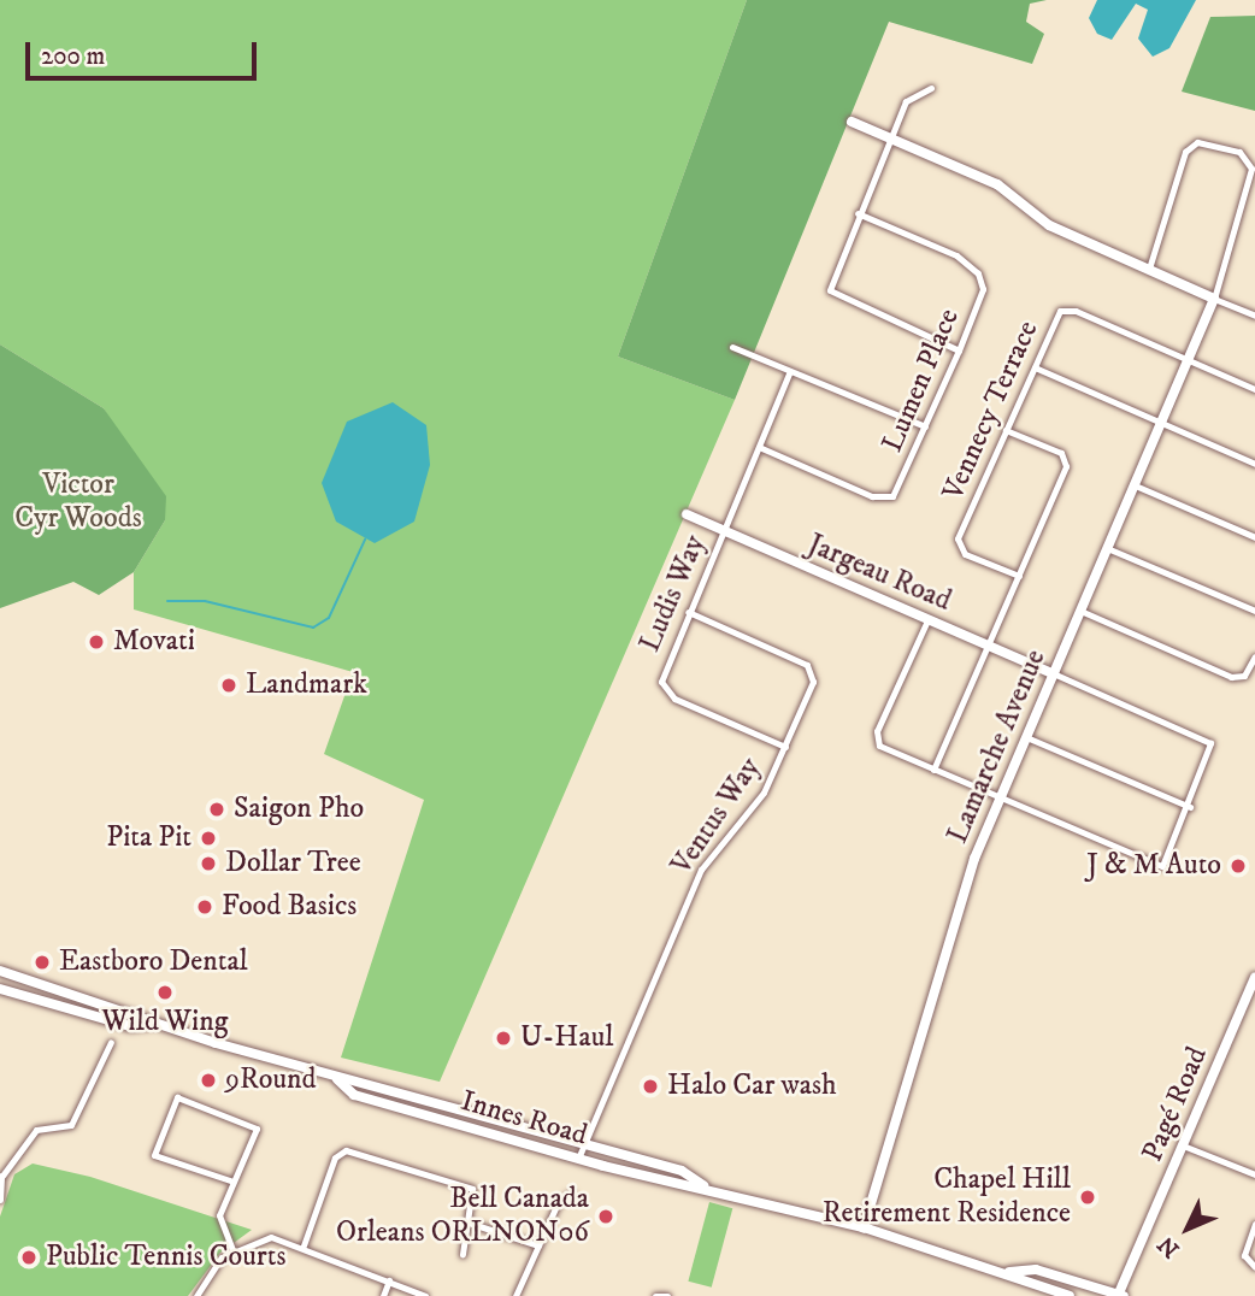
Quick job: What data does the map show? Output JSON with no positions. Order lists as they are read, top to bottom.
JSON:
{
  "streets": {
    "street": [
      "Lumen Place",
      "Vennecy Terrace",
      "Jargeau Road",
      "Ludis Way",
      "Lamarche Avenue",
      "Ventus Way",
      "Pagé Road",
      "Innes Road"
    ]
  },
  "crossings": [
    ["Lumen Place", "Ludis Way"],
    ["Vennecy Terrace", "Lamarche Avenue"],
    ["Jargeau Road", "Ludis Way"],
    ["Jargeau Road", "Lamarche Avenue"],
    ["Ludis Way", "Ventus Way"],
    ["Lamarche Avenue", "Innes Road"],
    ["Ventus Way", "Innes Road"],
    ["Pagé Road", "Innes Road"]
  ],
  "parks": ["Victor Cyr Woods"],
  "places": [
    "Movati",
    "Landmark",
    "Saigon Pho",
    "Pita Pit",
    "Dollar Tree",
    "J & M Auto",
    "Food Basics",
    "Eastboro Dental",
    "Wild Wing",
    "U-Haul",
    "9Round",
    "Halo Car wash",
    "Chapel Hill Retirement Residence",
    "Bell Canada Orleans ORLNON06",
    "Public Tennis Courts"
  ],
  "scale_bar": "200 m",
  "north": "bottom left"
}
